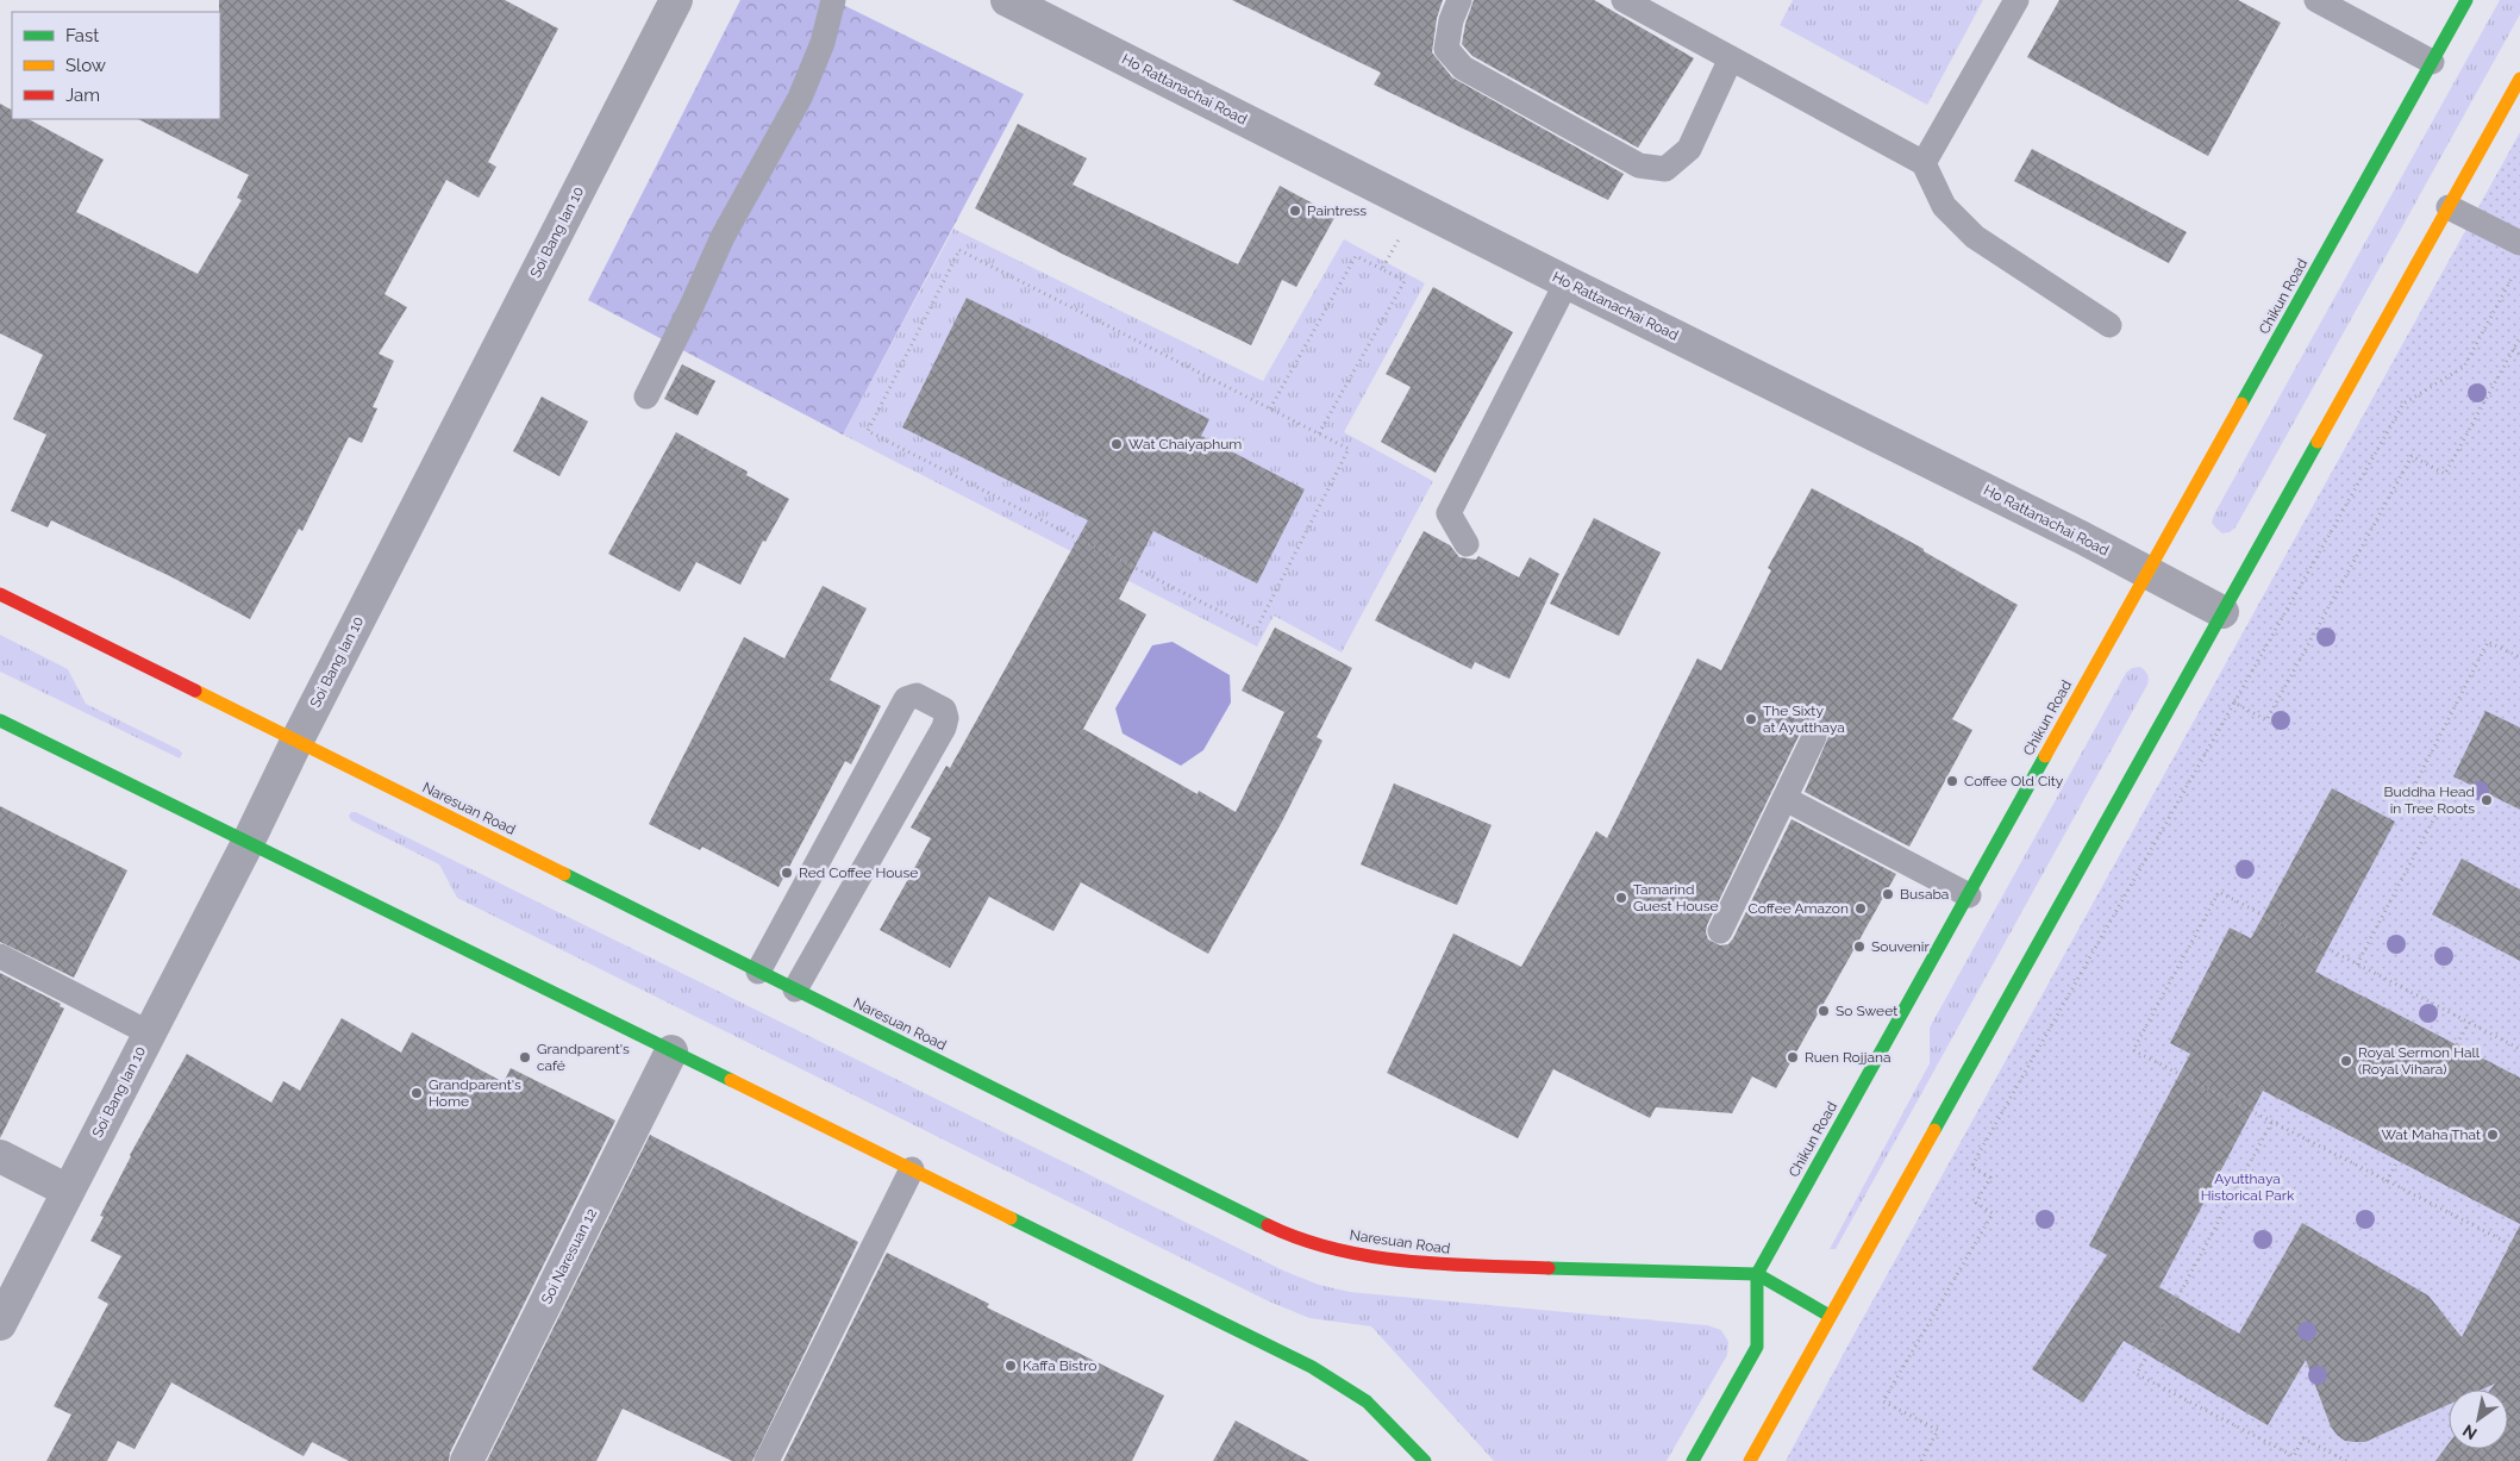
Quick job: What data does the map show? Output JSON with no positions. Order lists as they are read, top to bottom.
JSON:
{
  "streets": {
    "street": [
      "Ho Rattanachai Road",
      "Soi Bang Ian 10",
      "Chikun Road",
      "Naresuan Road",
      "Soi Naresuan 12"
    ]
  },
  "crossings": [
    ["Ho Rattanachai Road", "Chikun Road"],
    ["Soi Bang Ian 10", "Naresuan Road"],
    ["Chikun Road", "Naresuan Road"]
  ],
  "parks": ["Ayutthaya Historical Park"],
  "places": [
    "Paintress",
    "Wat Chaiyaphum",
    "The Sixty at Ayutthaya",
    "Coffee Old City",
    "Buddha Head in Tree Roots",
    "Red Coffee House",
    "Busaba",
    "Tamarind Guest House",
    "Coffee Amazon",
    "Souvenir",
    "So Sweet",
    "Grandparent's café",
    "Ruen Rojjana",
    "Royal Sermon Hall (Royal Vihara)",
    "Grandparent's Home",
    "Wat Maha That",
    "Kaffa Bistro"
  ],
  "legend": ["Fast", "Slow", "Jam"],
  "north": "bottom left"
}
